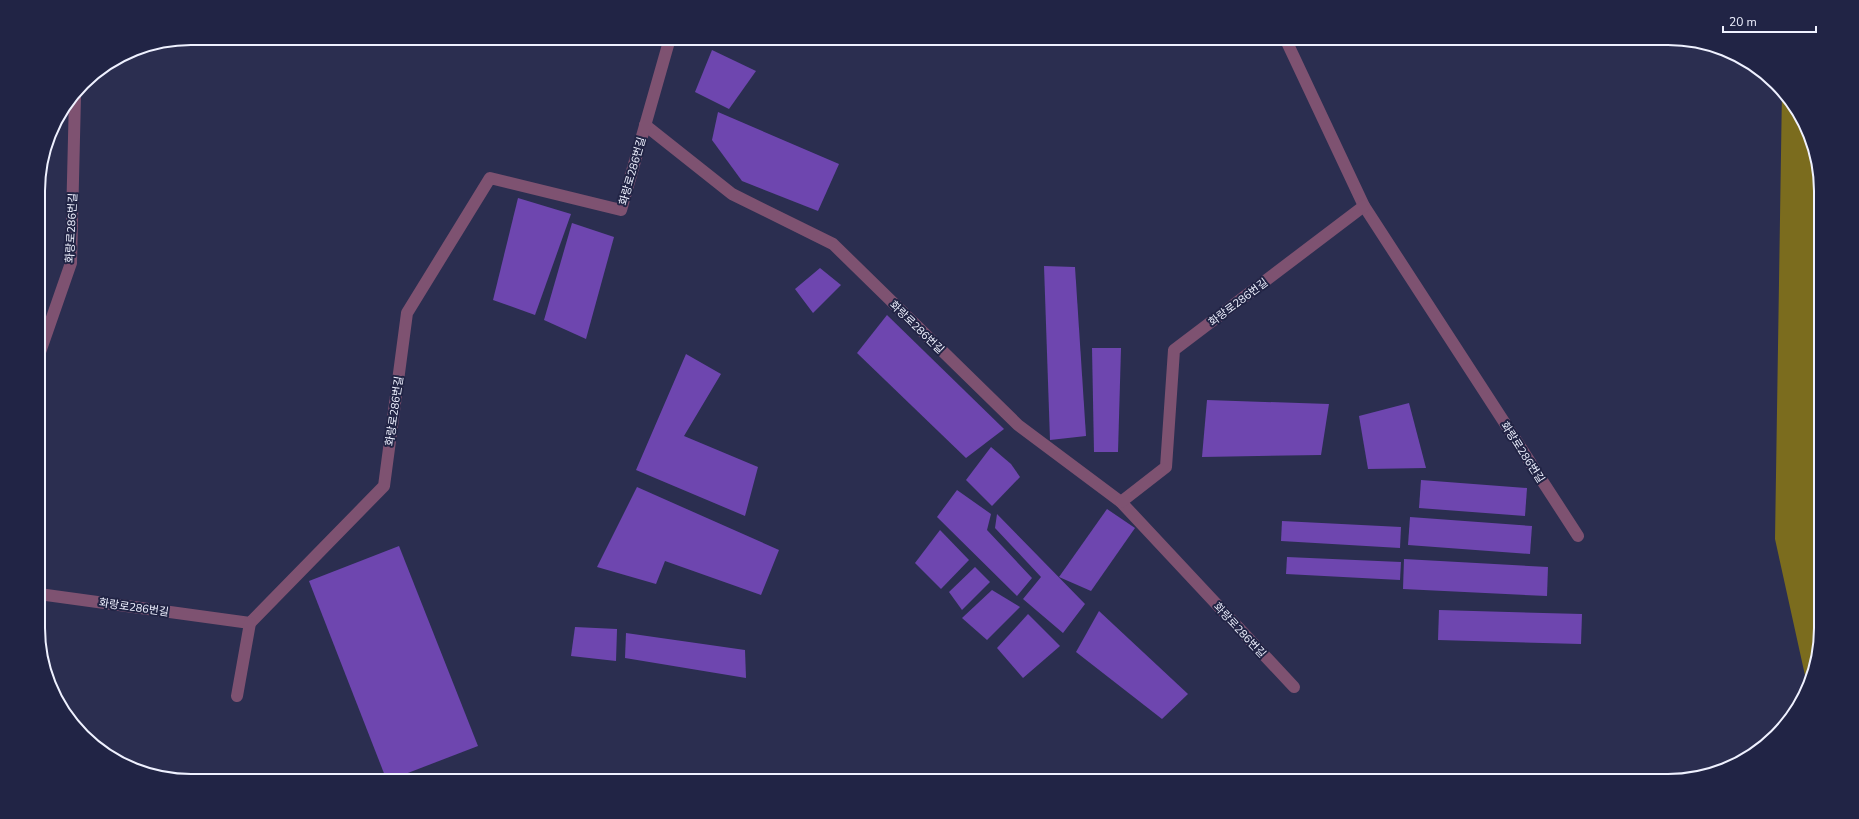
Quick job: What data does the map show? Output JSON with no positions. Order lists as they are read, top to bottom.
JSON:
{
  "streets": {
    "street": ["화랑로286번길"]
  },
  "scale_bar": "20 m"
}
